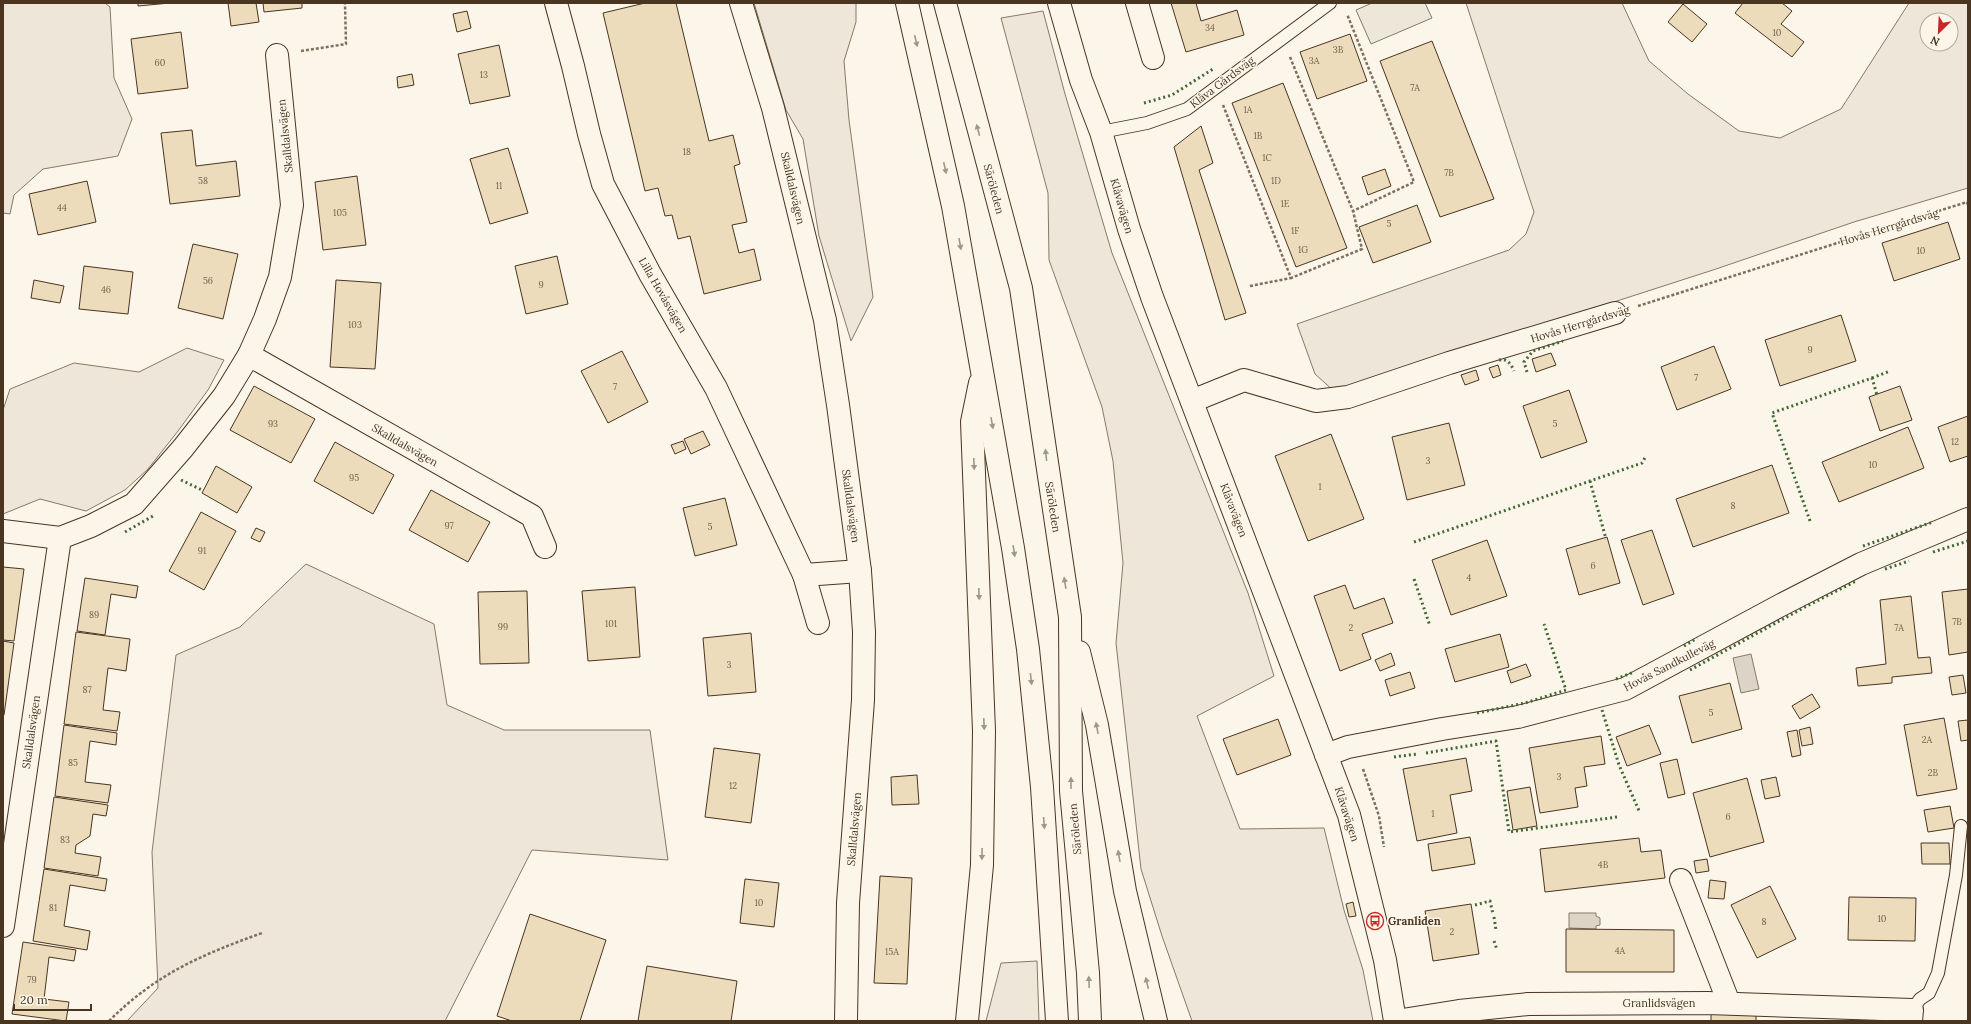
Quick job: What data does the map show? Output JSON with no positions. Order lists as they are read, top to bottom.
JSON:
{
  "streets": {
    "street": [
      "Skalldalsvägen",
      "Säröleden",
      "Klåvavägen",
      "Hovås Herrgårdsväg",
      "Lilla Hovåsvägen",
      "Hovås Sandkulleväg",
      "Granlidsvägen"
    ],
    "lane": ["Klåva Gårdsväg"]
  },
  "crossings": [
    ["Klåva Gårdsväg", "Klåvavägen"],
    ["Klåvavägen", "Hovås Herrgårdsväg"],
    ["Klåvavägen", "Hovås Sandkulleväg"],
    ["Klåvavägen", "Granlidsvägen"]
  ],
  "places": {
    "bus stop": ["Granliden"]
  },
  "house_numbers": [
    "34",
    "10",
    "3B",
    "3A",
    "60",
    "13",
    "7A",
    "1A",
    "1B",
    "18",
    "1C",
    "7B",
    "58",
    "1D",
    "11",
    "1E",
    "44",
    "105",
    "5",
    "1F",
    "1G",
    "10",
    "56",
    "9",
    "46",
    "103",
    "9",
    "7",
    "7",
    "93",
    "5",
    "12",
    "3",
    "10",
    "95",
    "1",
    "8",
    "97",
    "5",
    "91",
    "6",
    "4",
    "89",
    "7B",
    "101",
    "99",
    "2",
    "7A",
    "3",
    "87",
    "5",
    "2A",
    "85",
    "2B",
    "3",
    "12",
    "1",
    "6",
    "83",
    "4B",
    "10",
    "81",
    "10",
    "8",
    "2",
    "4A",
    "15A",
    "79"
  ],
  "scale_bar": "20 m",
  "north": "bottom left"
}
